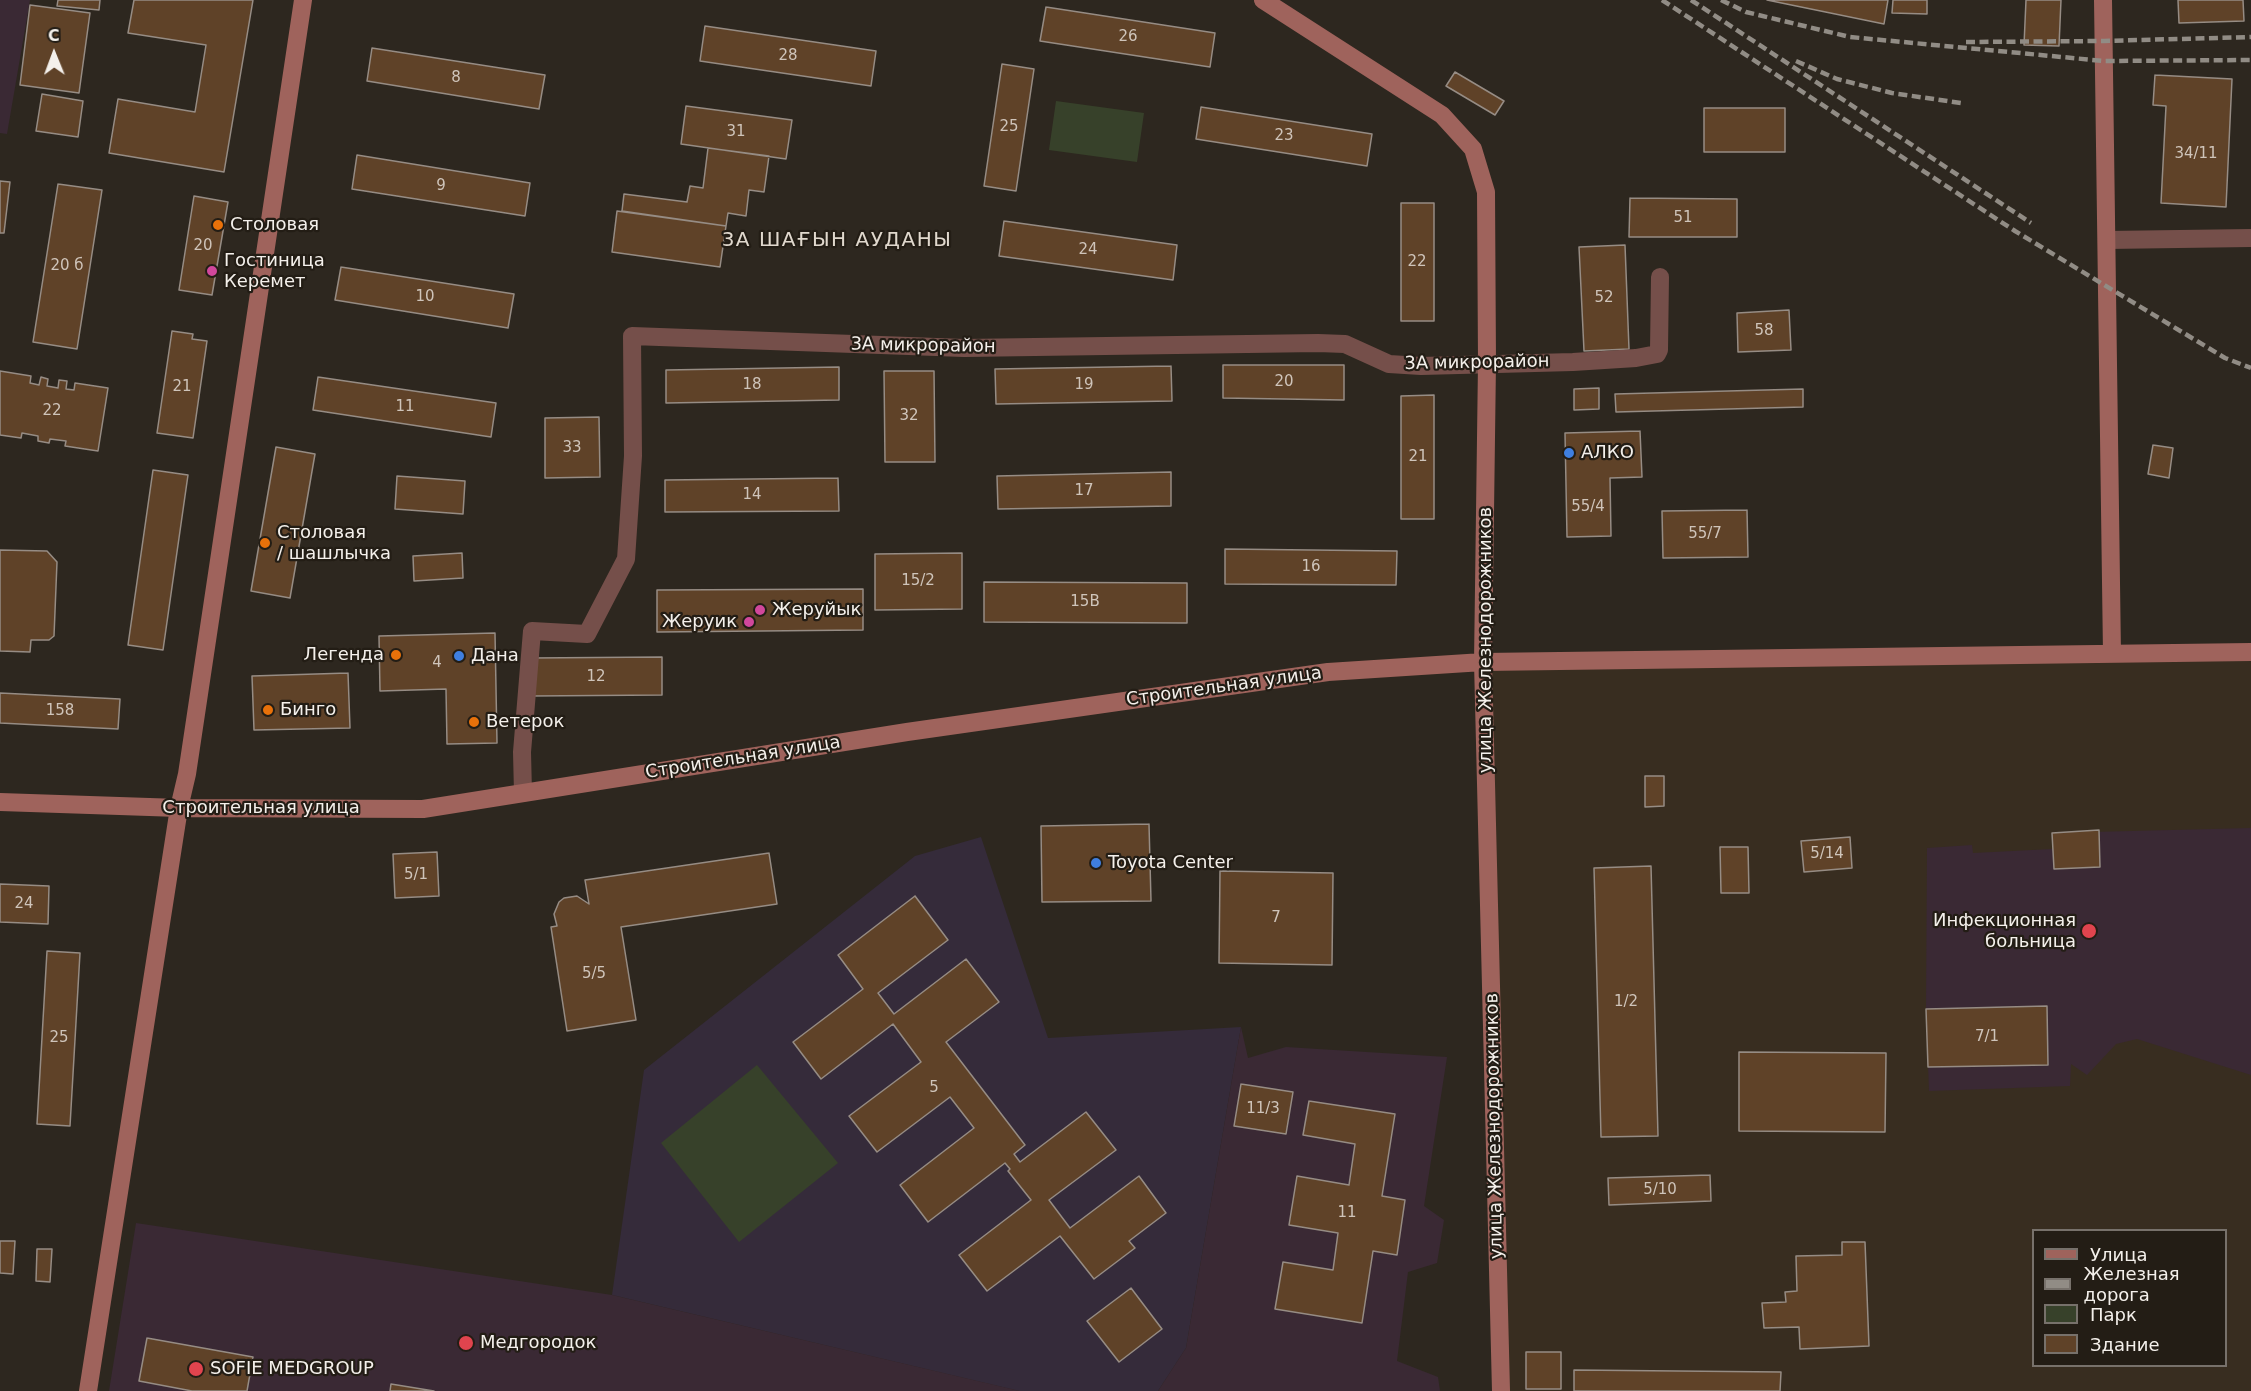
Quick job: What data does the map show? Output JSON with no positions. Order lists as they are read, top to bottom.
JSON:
{
  "streets": {
    "main road": ["улица Железнодорожников", "Строительная улица"],
    "street": ["3А микрорайон"]
  },
  "crossings": [
    ["3А микрорайон", "улица Железнодорожников"],
    ["3А микрорайон", "Строительная улица"],
    ["улица Железнодорожников", "Строительная улица"]
  ],
  "districts": ["3А ШАҒЫН АУДАНЫ"],
  "places": [
    "Столовая",
    "Гостиница Керемет",
    "АЛКО",
    "Столовая / шашлычка",
    "Жеруйык",
    "Жеруик",
    "Легенда",
    "Дана",
    "Бинго",
    "Ветерок",
    "Toyota Center",
    "Инфекционная больница",
    "Медгородок",
    "SOFIE MEDGROUP"
  ],
  "house_numbers": [
    "26",
    "28",
    "8",
    "25",
    "31",
    "23",
    "34/11",
    "9",
    "51",
    "20",
    "24",
    "22",
    "20 б",
    "10",
    "52",
    "58",
    "20",
    "18",
    "19",
    "21",
    "11",
    "22",
    "32",
    "33",
    "21",
    "17",
    "14",
    "55/4",
    "55/7",
    "16",
    "15/2",
    "15В",
    "4",
    "12",
    "158",
    "5/14",
    "5/1",
    "24",
    "7",
    "5/5",
    "1/2",
    "7/1",
    "25",
    "5",
    "11/3",
    "5/10",
    "11"
  ],
  "legend": [
    "Улица",
    "Железная дорога",
    "Парк",
    "Здание"
  ],
  "north": "top"
}
